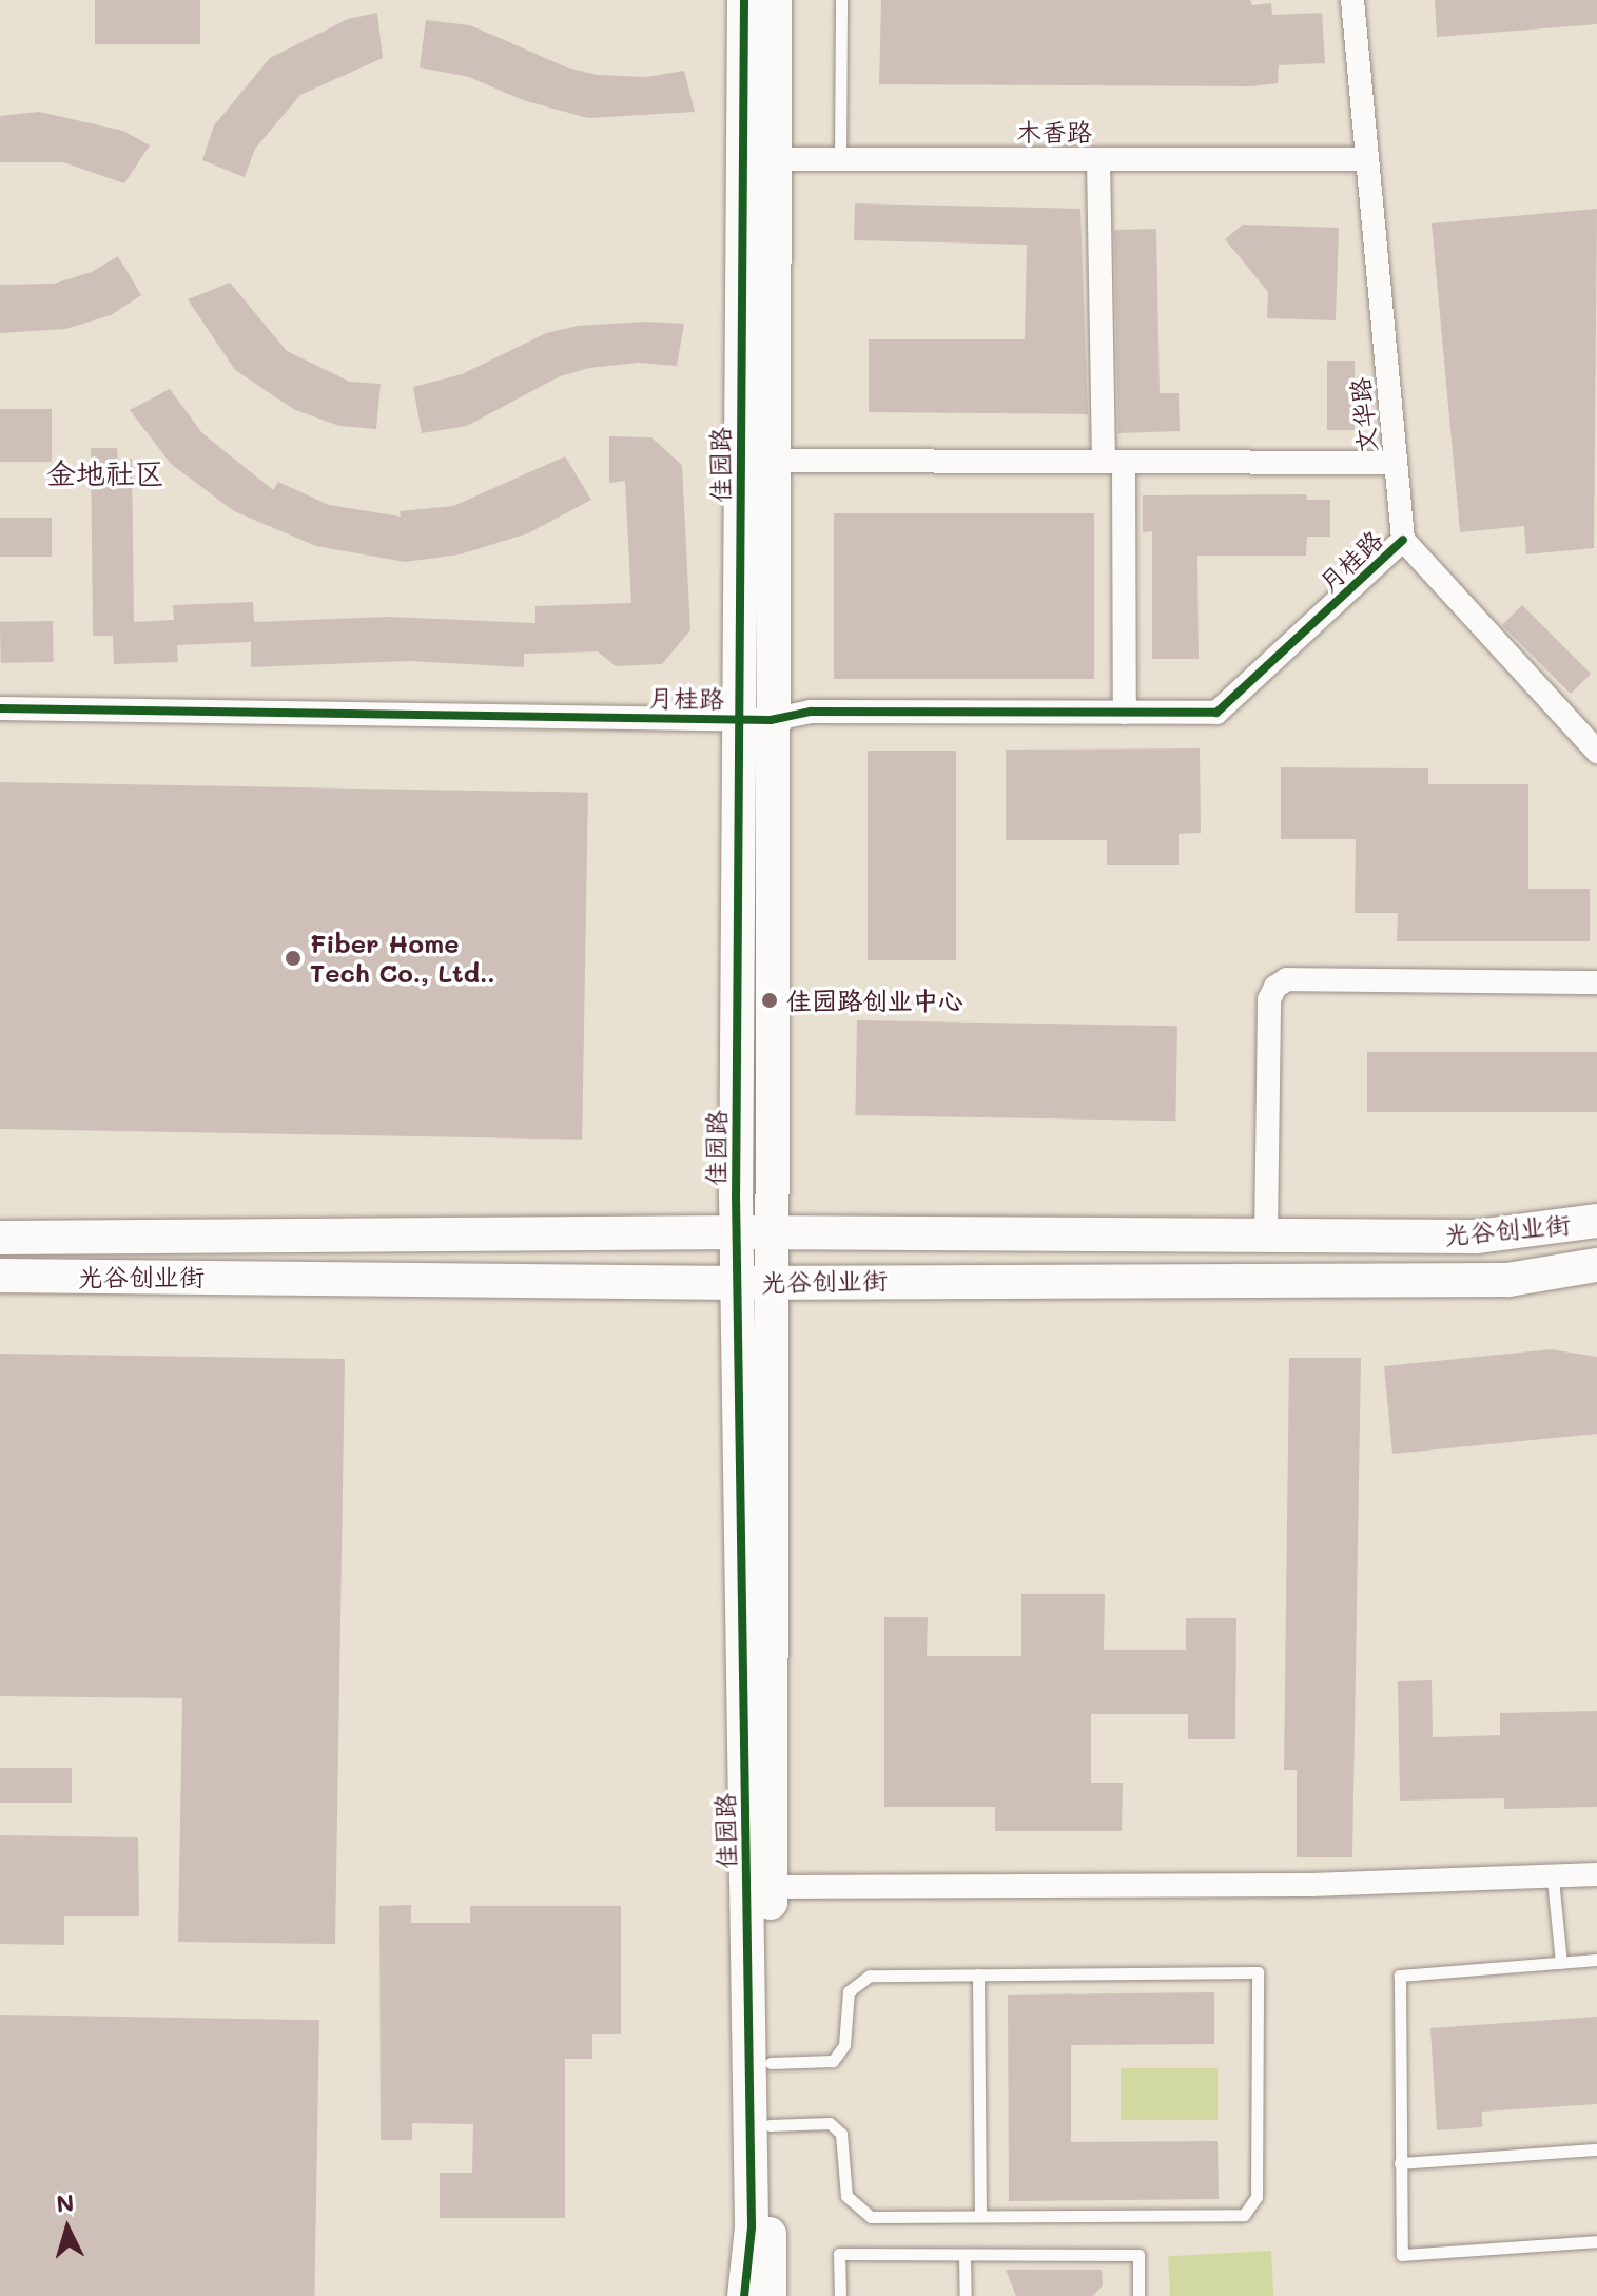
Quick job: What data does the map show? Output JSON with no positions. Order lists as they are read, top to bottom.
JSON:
{
  "streets": {
    "street": [
      "木香路",
      "文华路",
      "佳园路",
      "月桂路",
      "光谷创业街"
    ]
  },
  "crossings": [
    ["木香路", "文华路"],
    ["木香路", "佳园路"],
    ["文华路", "月桂路"],
    ["佳园路", "月桂路"],
    ["佳园路", "光谷创业街"]
  ],
  "districts": ["金地社区"],
  "places": ["Fiber Home Tech Co., Ltd..", "佳园路创业中心"],
  "north": "top"
}
